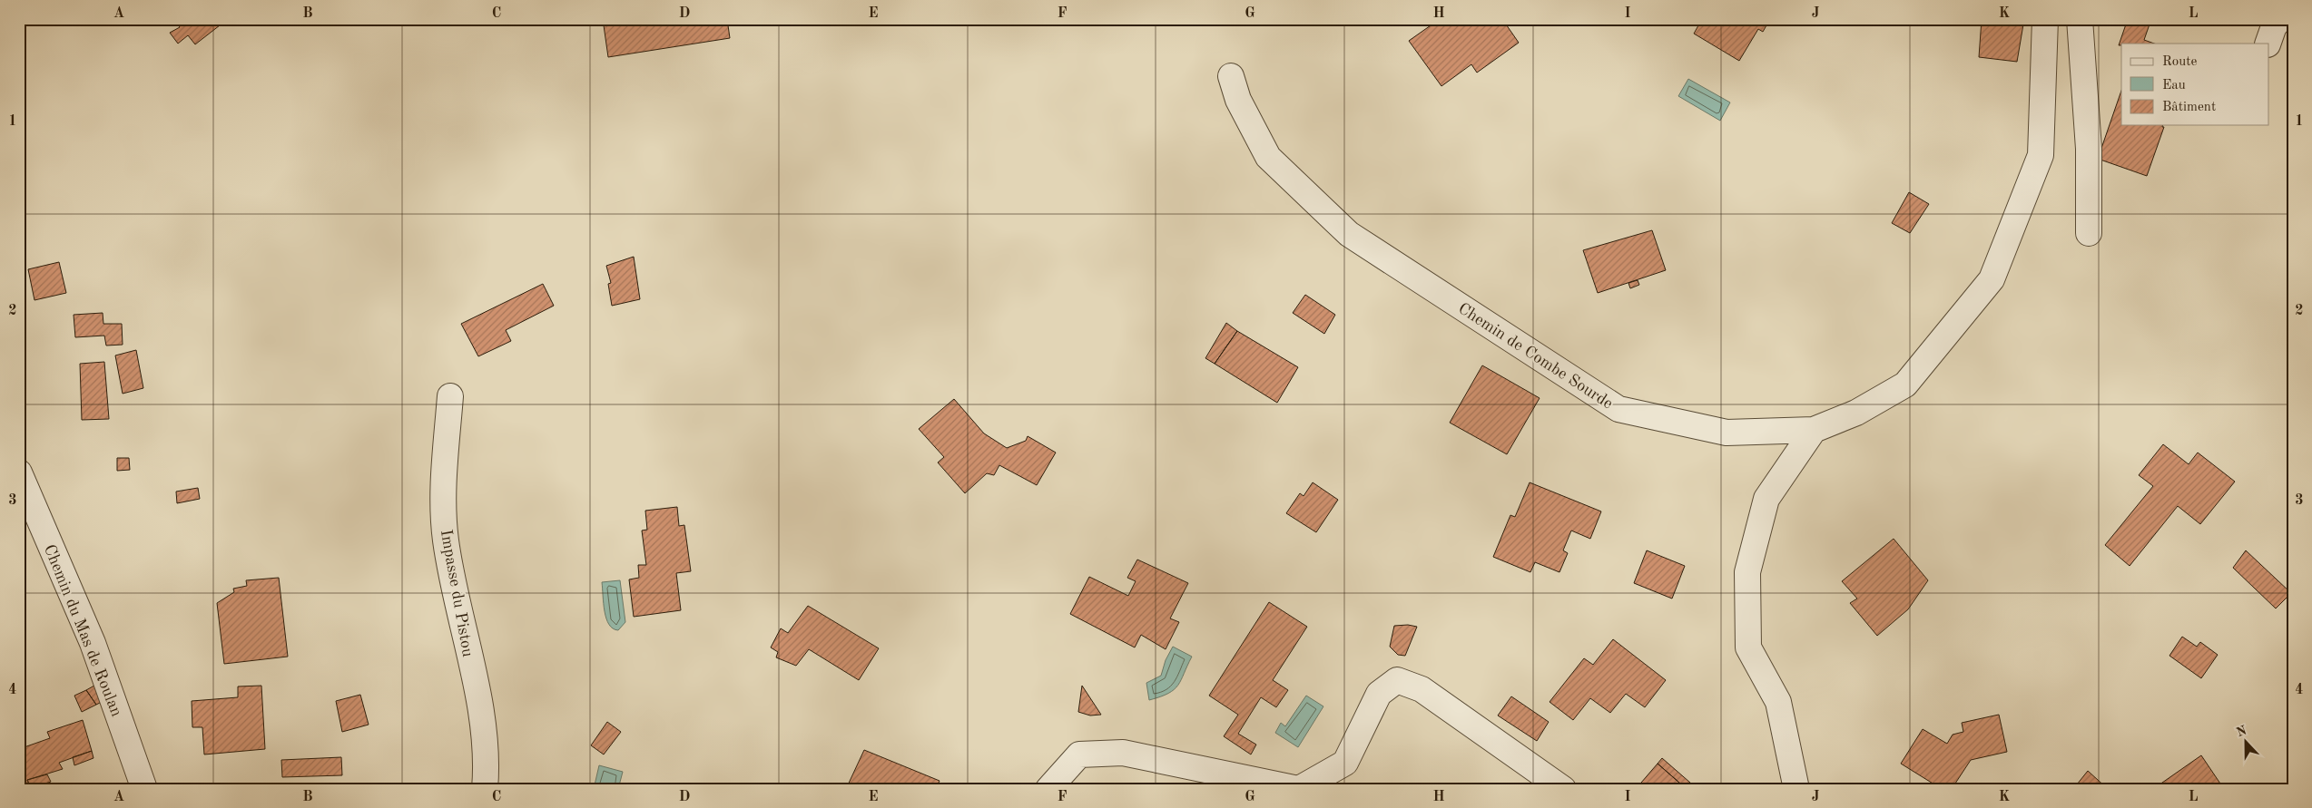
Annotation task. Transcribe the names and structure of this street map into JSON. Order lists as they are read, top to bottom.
{
  "streets": {
    "street": ["Chemin de Combe Sourde", "Impasse du Pistou", "Chemin du Mas de Roulan"]
  },
  "legend": ["Route", "Eau", "Bâtiment"],
  "north": "top",
  "grid": {
    "columns": [
      "A",
      "B",
      "C",
      "D",
      "E",
      "F",
      "G",
      "H",
      "I",
      "J",
      "K",
      "L"
    ],
    "rows": [
      "1",
      "2",
      "3",
      "4"
    ]
  }
}
